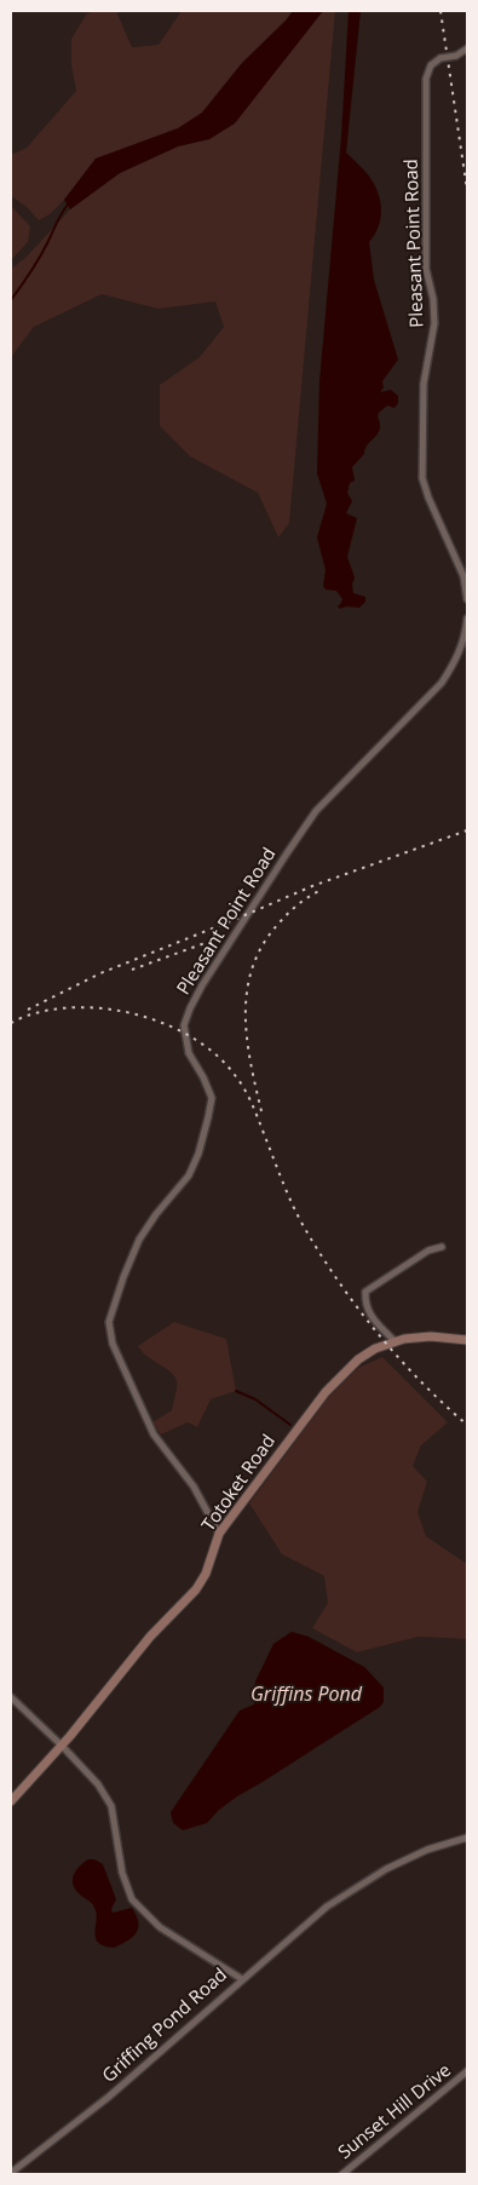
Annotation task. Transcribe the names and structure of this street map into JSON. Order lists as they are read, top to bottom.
{
  "streets": {
    "main road": ["Totoket Road"],
    "street": ["Pleasant Point Road", "Griffing Pond Road", "Sunset Hill Drive"]
  },
  "crossings": [
    ["Pleasant Point Road", "Totoket Road"],
    ["Totoket Road", "Griffing Pond Road"]
  ],
  "water": ["Griffins Pond"]
}
